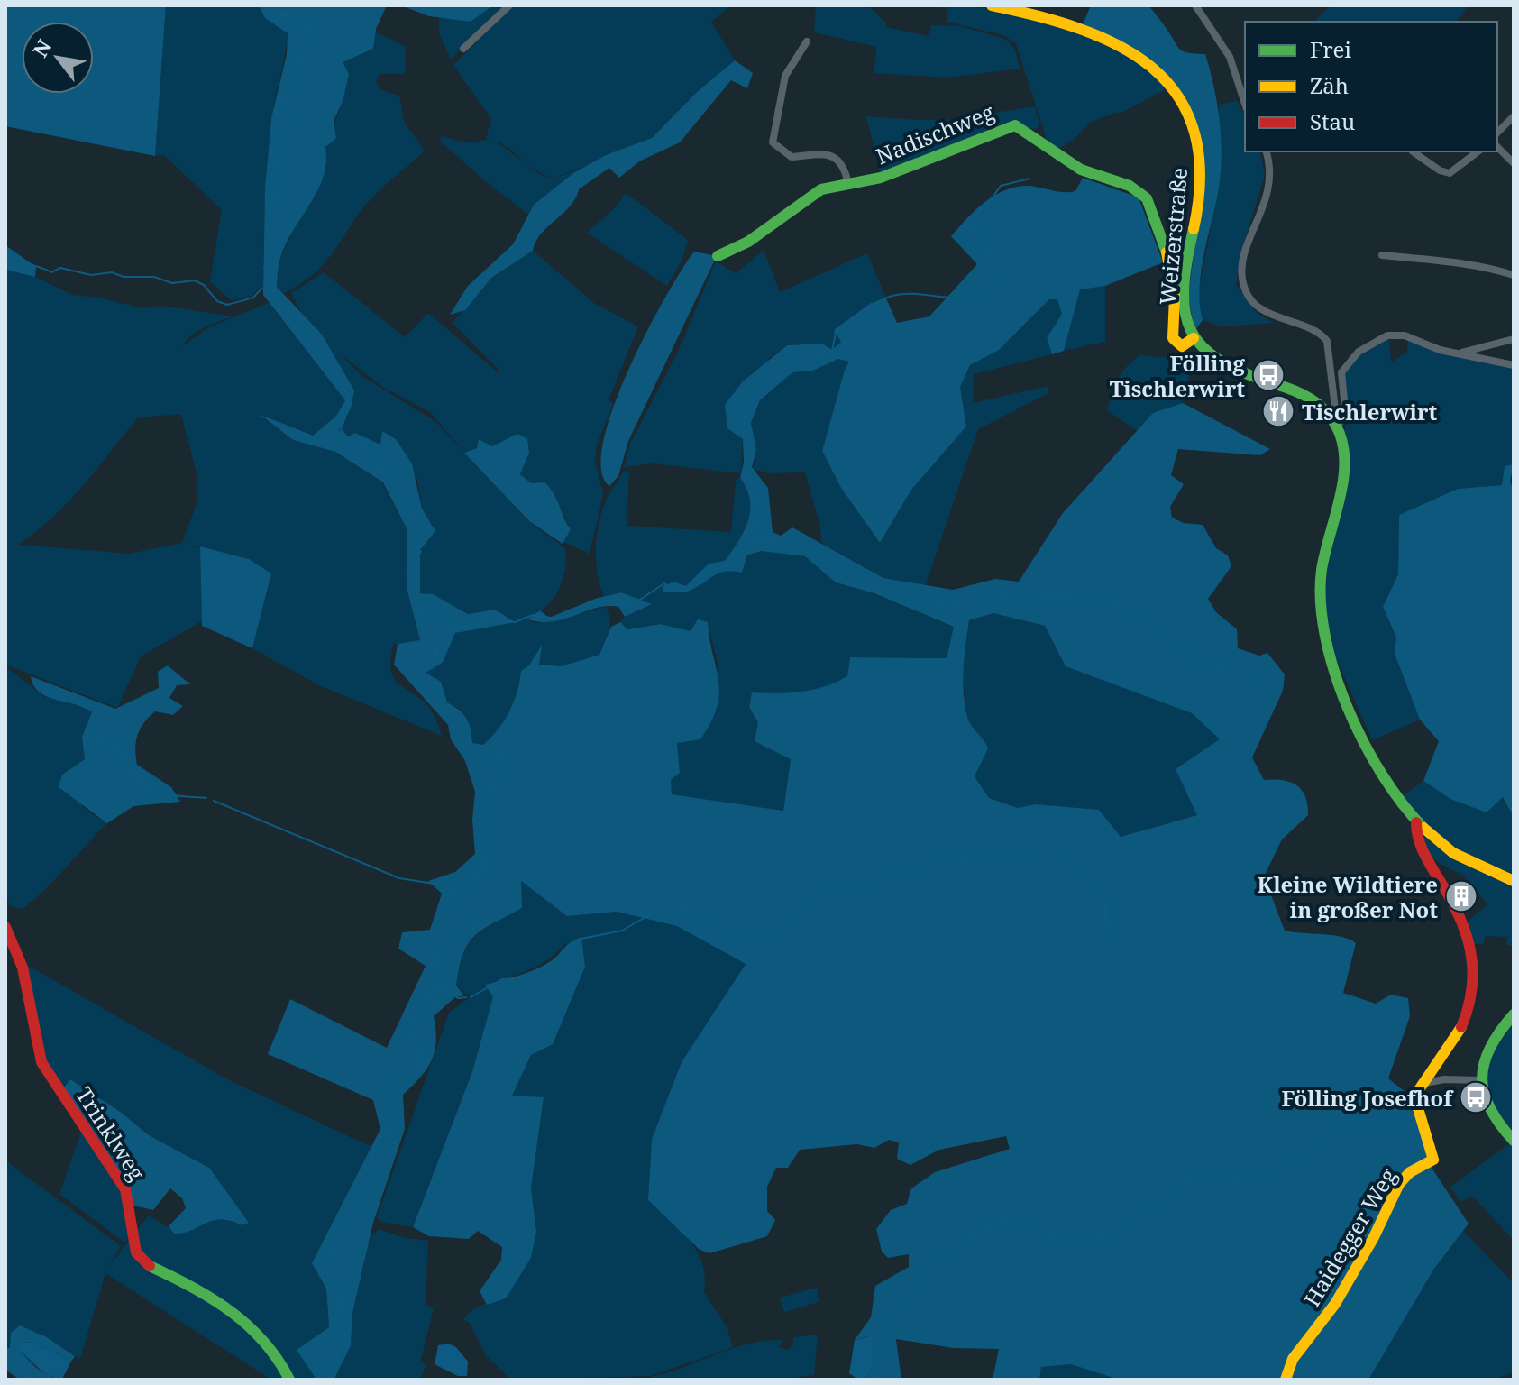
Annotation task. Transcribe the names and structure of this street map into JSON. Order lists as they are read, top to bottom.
{
  "streets": {
    "street": [
      "Nadischweg",
      "Weizerstraße",
      "Trinklweg",
      "Haidegger Weg"
    ]
  },
  "crossings": [
    ["Nadischweg", "Weizerstraße"]
  ],
  "places": {
    "bus stop": ["Fölling Tischlerwirt", "Fölling Josefhof"],
    "restaurant": ["Tischlerwirt"],
    "building": ["Kleine Wildtiere in großer Not"]
  },
  "legend": ["Frei", "Zäh", "Stau"],
  "north": "top left"
}
